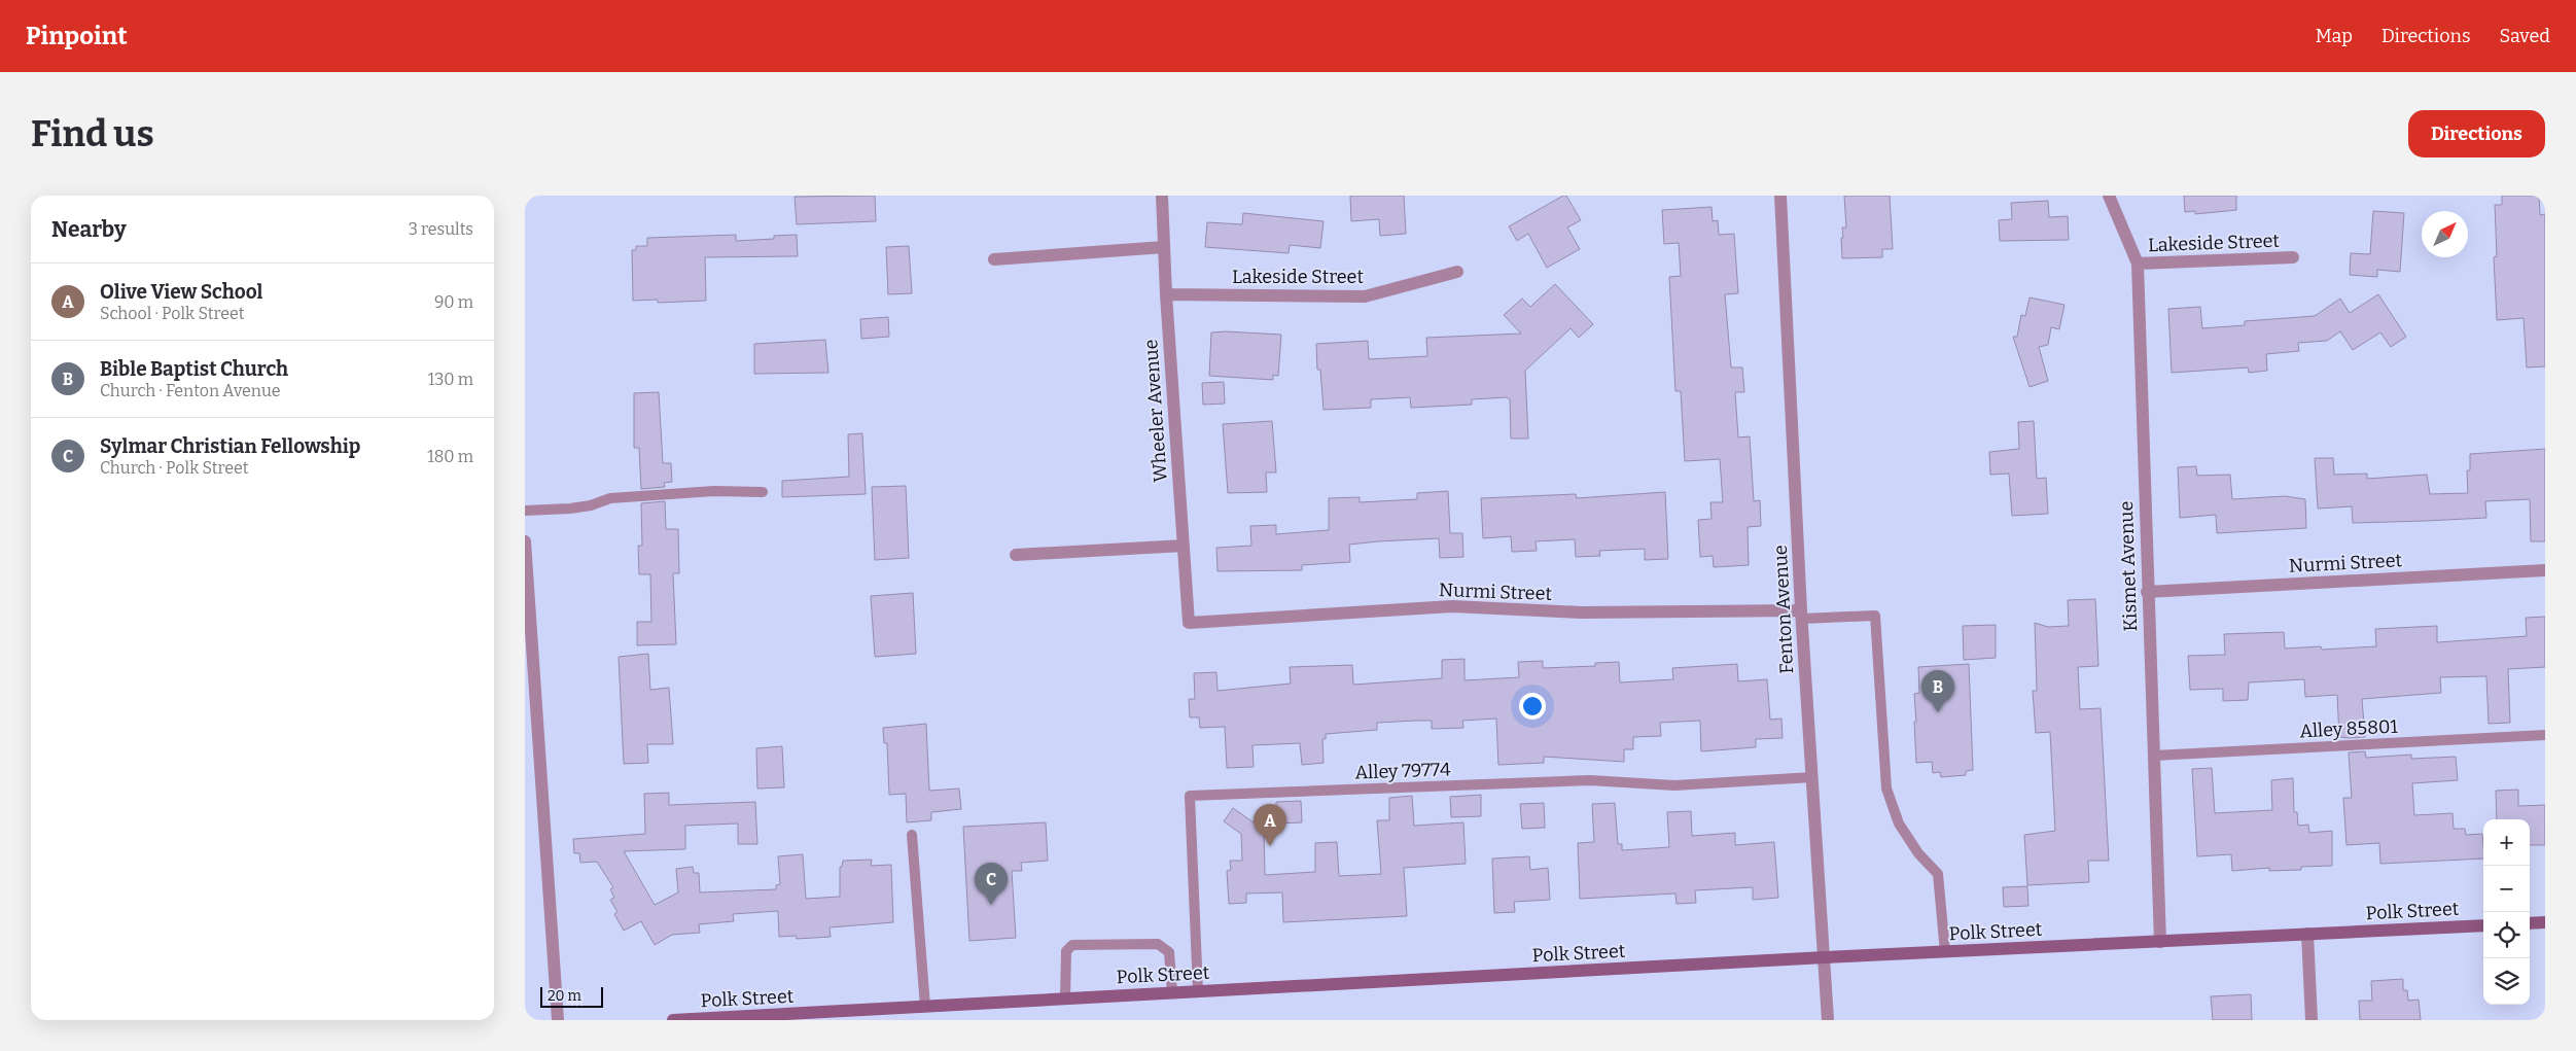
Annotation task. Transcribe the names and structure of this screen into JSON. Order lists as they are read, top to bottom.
{
  "streets": {
    "street": [
      "Lakeside Street",
      "Wheeler Avenue",
      "Nurmi Street",
      "Kismet Avenue",
      "Fenton Avenue",
      "Polk Street"
    ],
    "lane": ["Alley 85801", "Alley 79774"]
  },
  "crossings": [
    ["Lakeside Street", "Wheeler Avenue"],
    ["Lakeside Street", "Kismet Avenue"],
    ["Wheeler Avenue", "Nurmi Street"],
    ["Nurmi Street", "Kismet Avenue"],
    ["Nurmi Street", "Fenton Avenue"],
    ["Kismet Avenue", "Alley 85801"],
    ["Kismet Avenue", "Polk Street"],
    ["Fenton Avenue", "Alley 79774"],
    ["Fenton Avenue", "Polk Street"],
    ["Alley 79774", "Polk Street"]
  ],
  "scale_bar": "20 m",
  "north": "top right",
  "page": {
    "header": "Pinpoint",
    "nav": ["Map", "Directions", "Saved"],
    "buttons": "Directions",
    "title": "Find us",
    "heading": ["Nearby", "3 results"],
    "list": [
      {
        "mark": "A",
        "name": "Olive View School",
        "note": "School · Polk Street",
        "value": "90 m"
      },
      {
        "mark": "B",
        "name": "Bible Baptist Church",
        "note": "Church · Fenton Avenue",
        "value": "130 m"
      },
      {
        "mark": "C",
        "name": "Sylmar Christian Fellowship",
        "note": "Church · Polk Street",
        "value": "180 m"
      }
    ],
    "pins": ["B", "A", "C"],
    "map_buttons": ["+", "−"],
    "scale": "20 m"
  }
}
